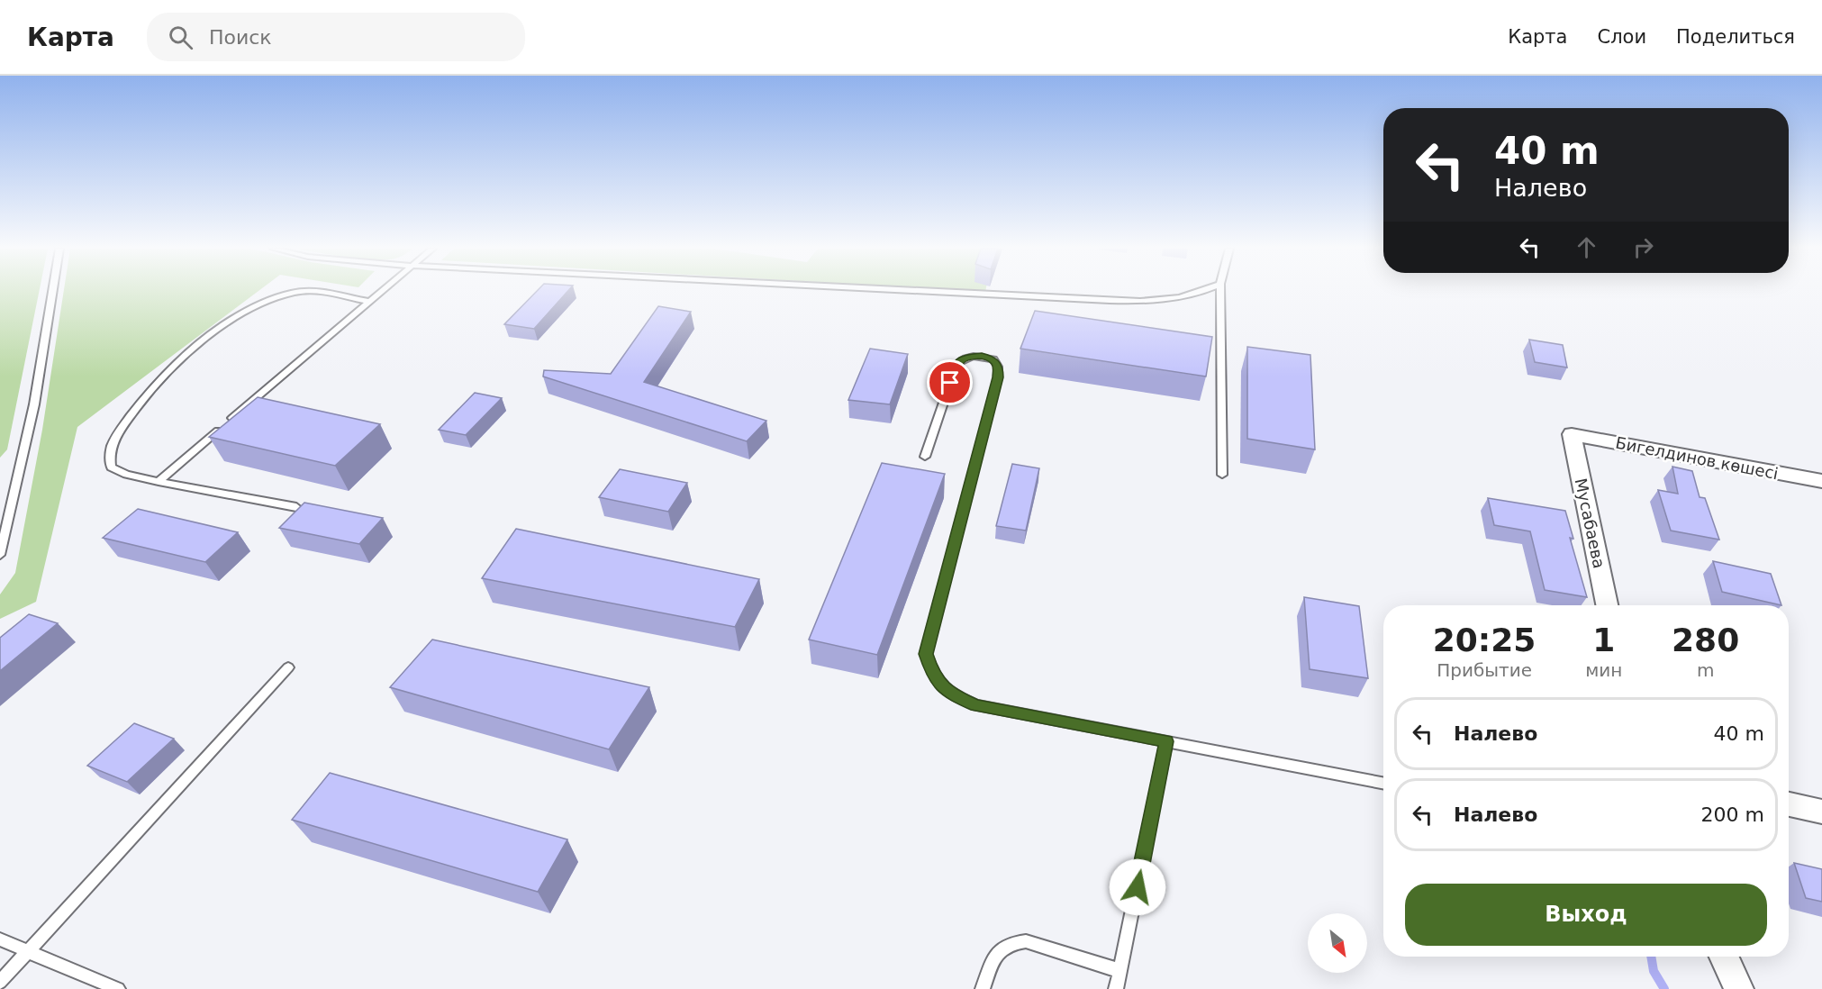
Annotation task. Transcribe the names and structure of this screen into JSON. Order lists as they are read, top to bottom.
{
  "streets": {
    "street": ["Бигелдинов көшесі", "Мусабаева"]
  },
  "crossings": [
    ["Бигелдинов көшесі", "Мусабаева"]
  ],
  "north": "bottom right",
  "page": {
    "header": "Карта",
    "search": "Поиск",
    "nav": ["Карта", "Слои", "Поделиться"],
    "turn": ["40 m", "Налево"],
    "eta": [
      "20:25",
      "Прибытие",
      "1",
      "мин",
      "280",
      "m"
    ],
    "list": [
      {
        "name": "Налево",
        "value": "40 m"
      },
      {
        "name": "Налево",
        "value": "200 m"
      }
    ],
    "buttons": "Выход"
  }
}
